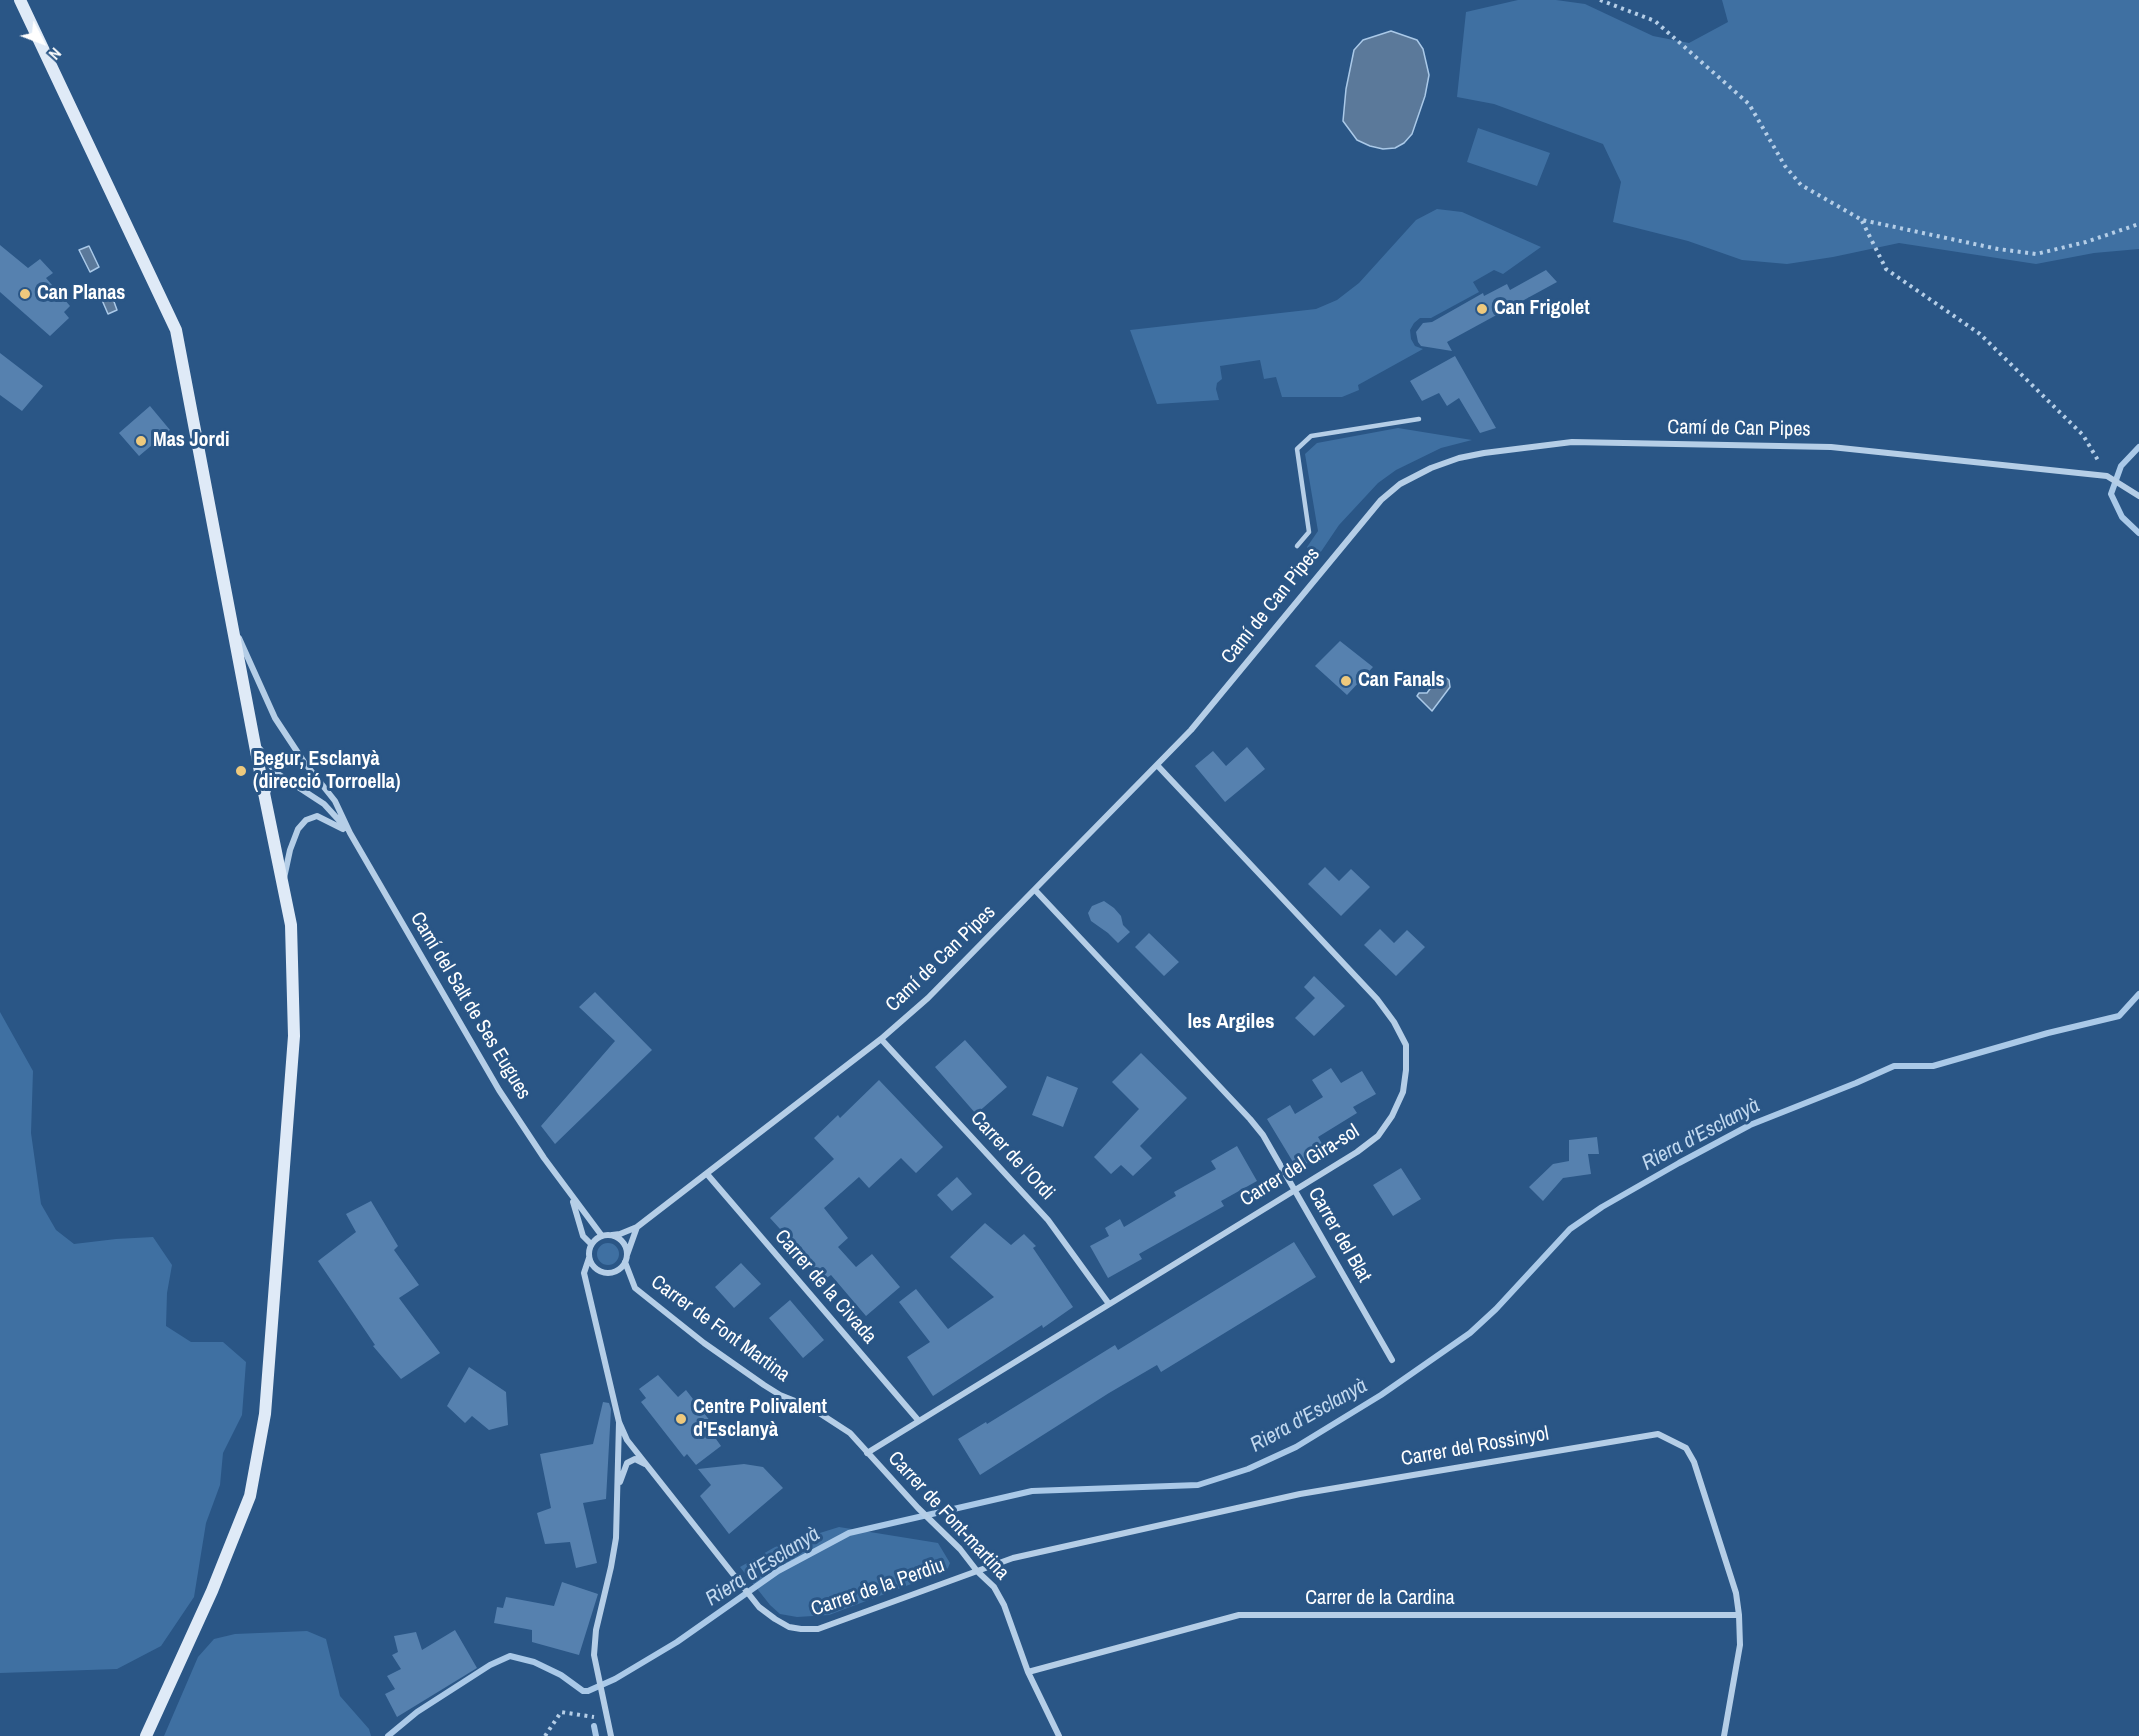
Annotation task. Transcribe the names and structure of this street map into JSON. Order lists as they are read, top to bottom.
{
  "streets": {
    "street": [
      "Camí de Can Pipes",
      "Camí del Salt de Ses Eugues",
      "Carrer de l'Ordi",
      "Carrer del Gira-sol",
      "Carrer del Blat",
      "Carrer de la Civada",
      "Carrer de Font Martina",
      "Carrer del Rossinyol",
      "Carrer de Font-martina",
      "Carrer de la Perdiu",
      "Carrer de la Cardina"
    ]
  },
  "crossings": [
    ["Camí de Can Pipes", "Camí del Salt de Ses Eugues"],
    ["Camí de Can Pipes", "Carrer de l'Ordi"],
    ["Camí de Can Pipes", "Carrer del Gira-sol"],
    ["Camí de Can Pipes", "Carrer del Blat"],
    ["Camí de Can Pipes", "Carrer de la Civada"],
    ["Camí de Can Pipes", "Carrer de Font Martina"],
    ["Camí del Salt de Ses Eugues", "Carrer de Font Martina"],
    ["Carrer de l'Ordi", "Carrer del Gira-sol"],
    ["Carrer del Gira-sol", "Carrer del Blat"],
    ["Carrer del Gira-sol", "Carrer de la Civada"],
    ["Carrer del Gira-sol", "Carrer de Font Martina"],
    ["Carrer del Gira-sol", "Carrer de Font-martina"],
    ["Carrer de Font Martina", "Carrer de Font-martina"],
    ["Carrer del Rossinyol", "Carrer de Font-martina"],
    ["Carrer del Rossinyol", "Carrer de la Perdiu"],
    ["Carrer del Rossinyol", "Carrer de la Cardina"],
    ["Carrer de Font-martina", "Carrer de la Perdiu"],
    ["Carrer de Font-martina", "Carrer de la Cardina"]
  ],
  "districts": ["les Argiles"],
  "water": ["Riera d'Esclanyà"],
  "places": [
    "Can Planas",
    "Can Frigolet",
    "Mas Jordi",
    "Can Fanals",
    "Begur, Esclanyà (direcció Torroella)",
    "Centre Polivalent d'Esclanyà"
  ],
  "north": "bottom right"
}
